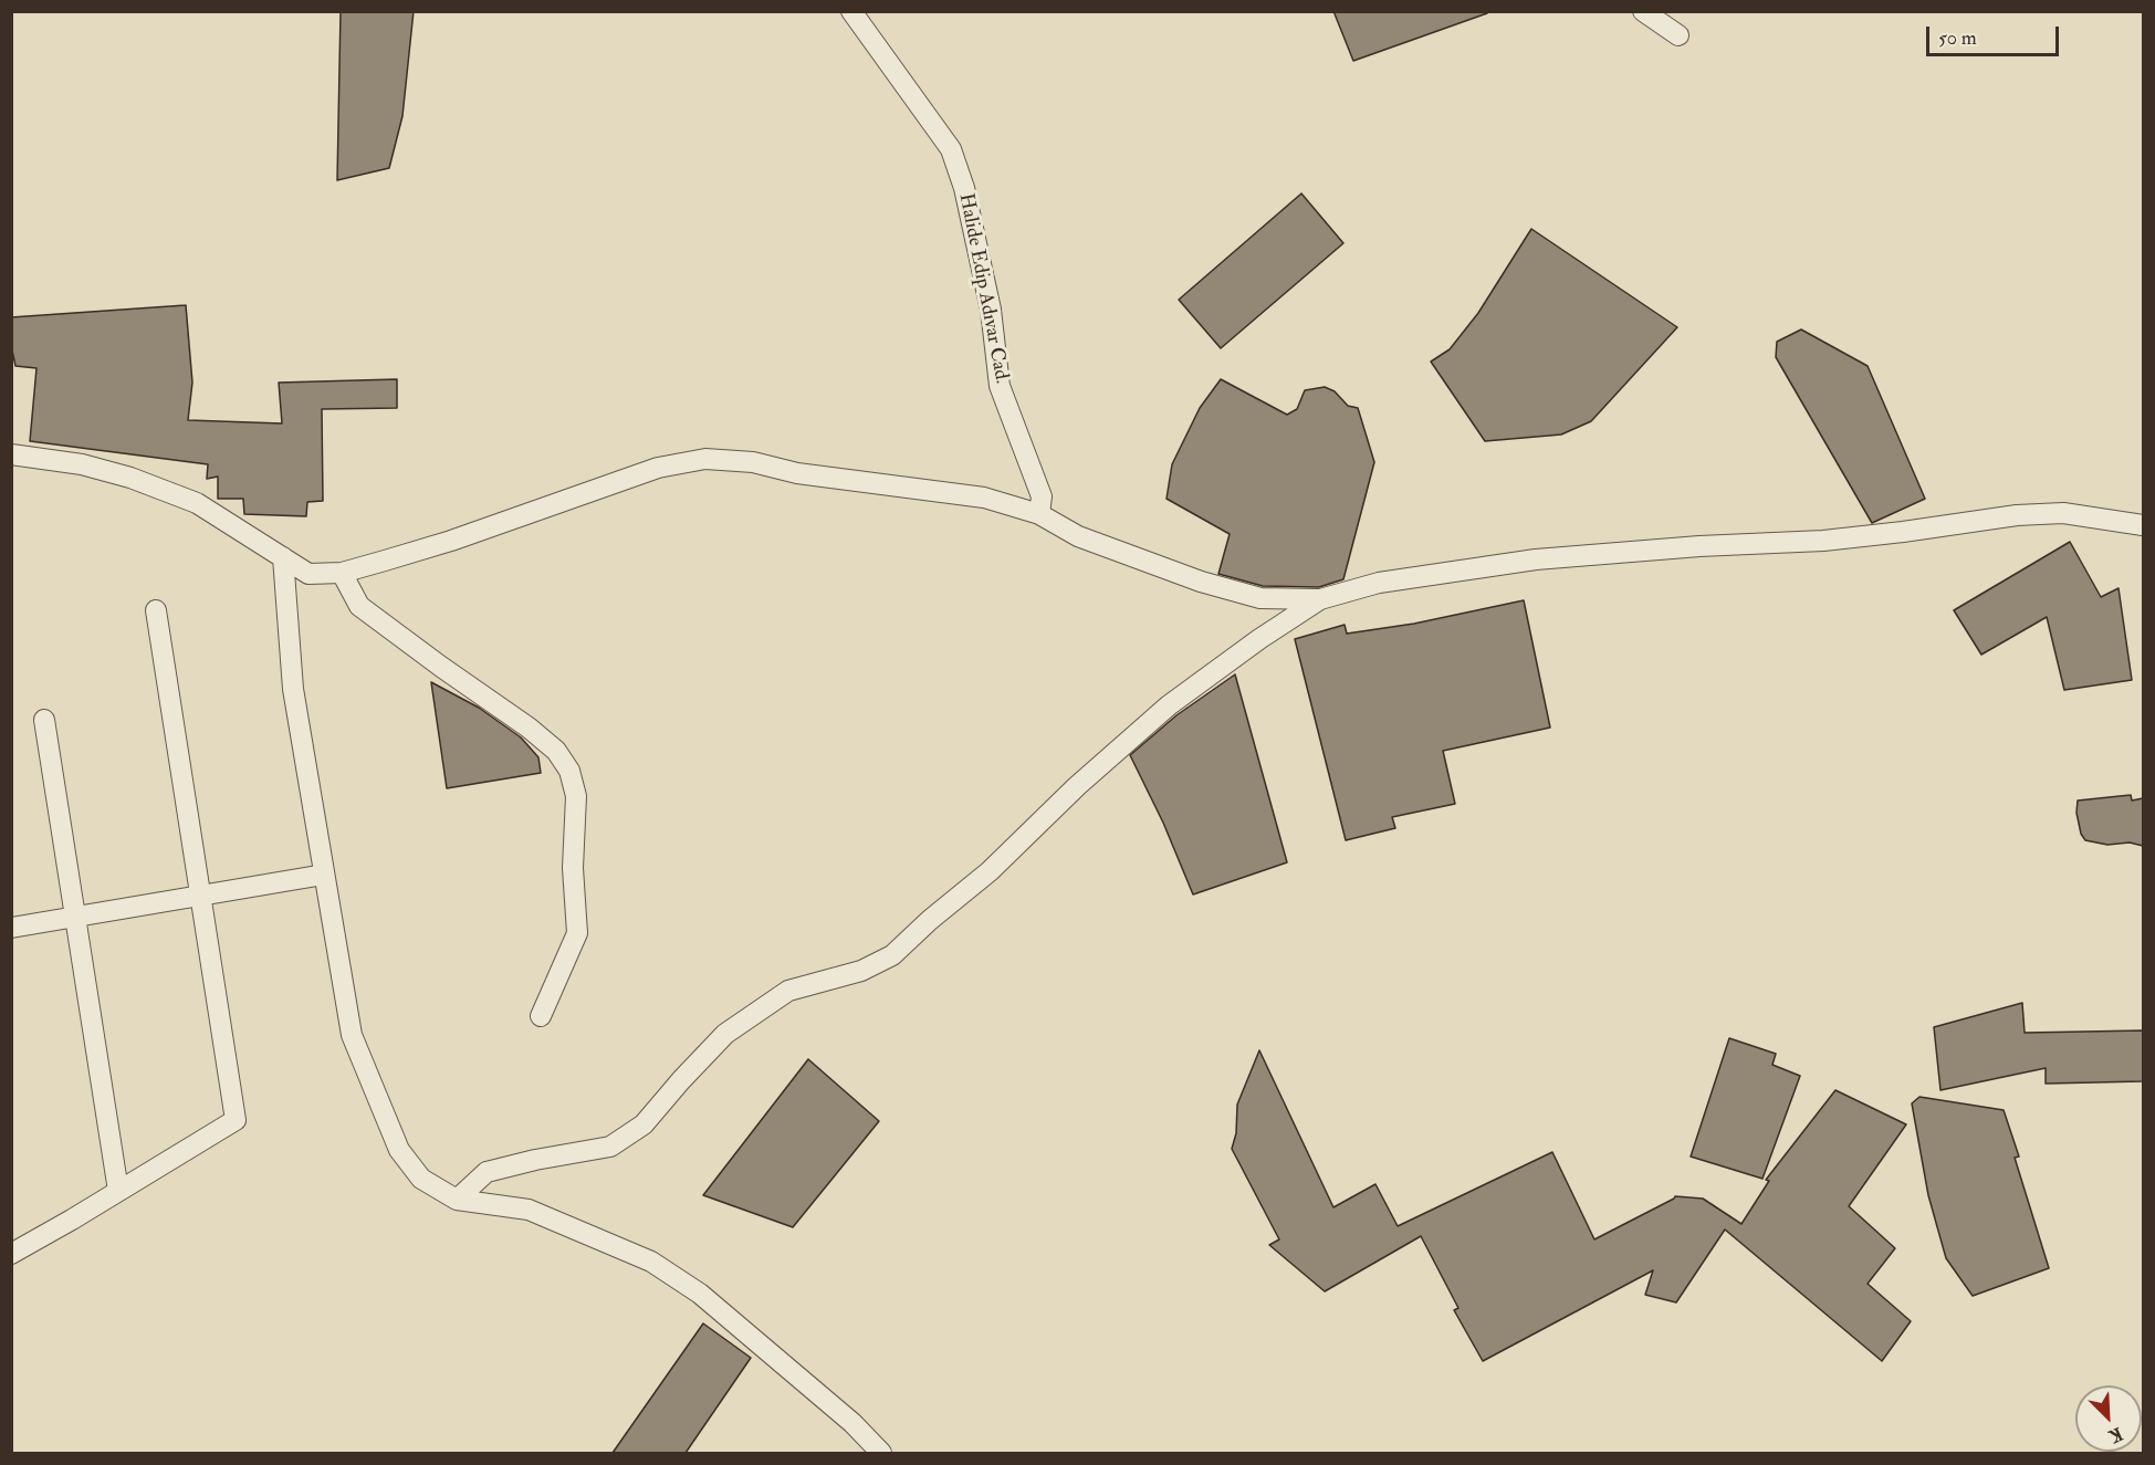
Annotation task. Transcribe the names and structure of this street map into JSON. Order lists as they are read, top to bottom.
{
  "streets": {
    "street": ["Halide Edip Adıvar Cad."]
  },
  "scale_bar": "50 m",
  "north": "bottom right"
}
